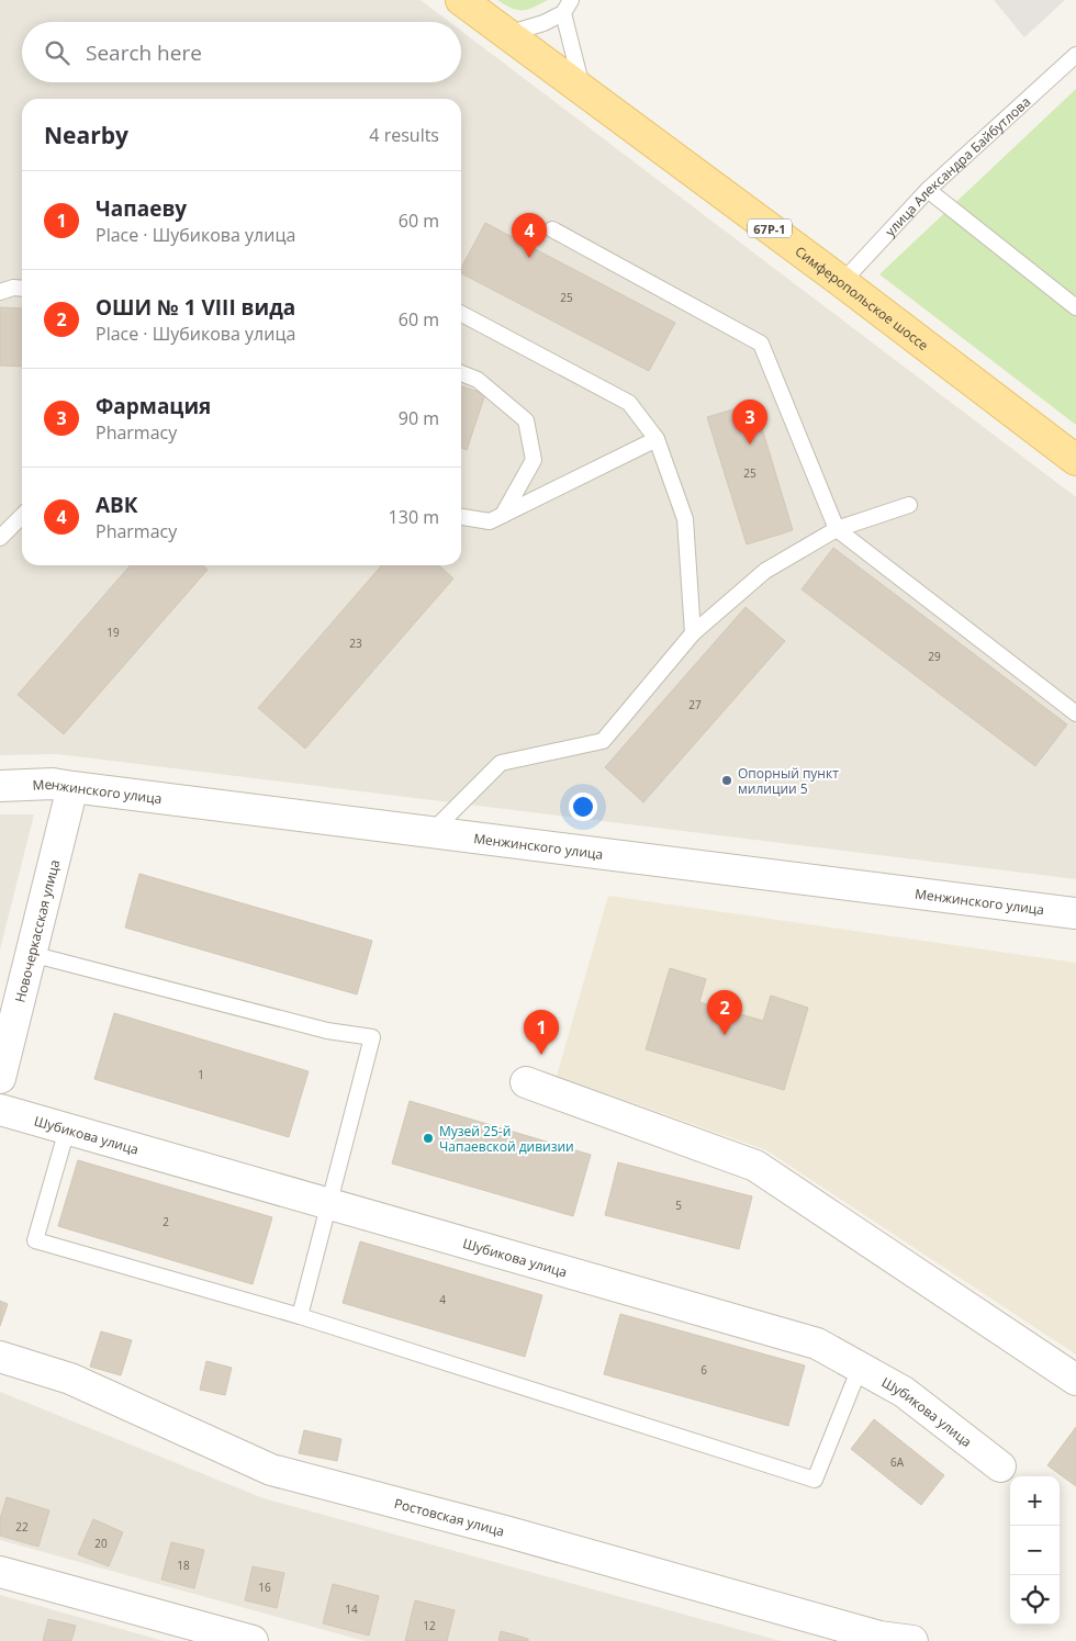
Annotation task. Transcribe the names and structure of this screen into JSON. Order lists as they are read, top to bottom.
{
  "streets": {
    "main road": ["67Р-1", "Симферопольское шоссе"],
    "street": [
      "Менжинского улица",
      "Новочеркасская улица",
      "Шубикова улица",
      "Ростовская улица"
    ],
    "lane": ["улица Александра Байбутлова"]
  },
  "crossings": [
    ["улица Александра Байбутлова", "Симферопольское шоссе"],
    ["Менжинского улица", "Новочеркасская улица"]
  ],
  "places": ["Опорный пункт милиции 5", "Музей 25-й Чапаевской дивизии"],
  "house_numbers": [
    "25",
    "25",
    "19",
    "23",
    "29",
    "27",
    "1",
    "5",
    "2",
    "4",
    "6",
    "6А",
    "22",
    "20",
    "18",
    "16",
    "14",
    "12"
  ],
  "page": {
    "search": "Search here",
    "heading": ["Nearby", "4 results"],
    "list": [
      {
        "mark": "1",
        "name": "Чапаеву",
        "note": "Place · Шубикова улица",
        "value": "60 m"
      },
      {
        "mark": "2",
        "name": "ОШИ № 1 VIII вида",
        "note": "Place · Шубикова улица",
        "value": "60 m"
      },
      {
        "mark": "3",
        "name": "Фармация",
        "note": "Pharmacy",
        "value": "90 m"
      },
      {
        "mark": "4",
        "name": "АВК",
        "note": "Pharmacy",
        "value": "130 m"
      }
    ],
    "pins": [
      "4",
      "3",
      "2",
      "1"
    ],
    "map_buttons": ["+", "−"]
  }
}
